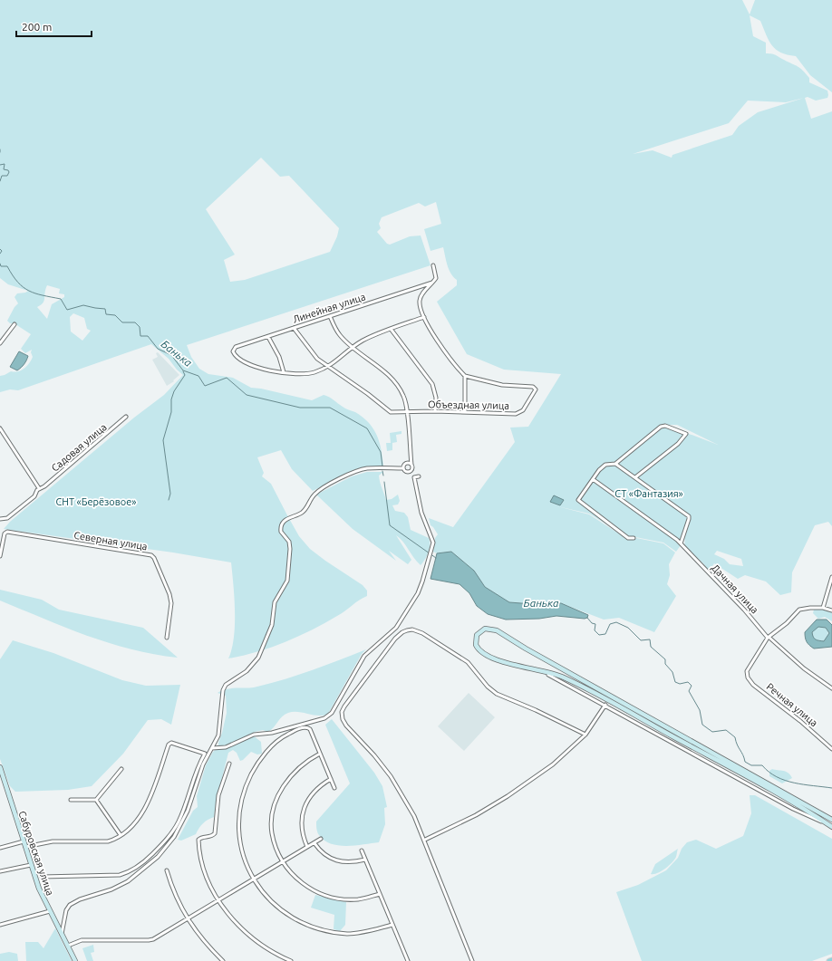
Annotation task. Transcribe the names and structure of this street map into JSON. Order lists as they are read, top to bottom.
{
  "streets": {
    "street": [
      "Линейная улица",
      "Объездная улица",
      "Садовая улица",
      "Северная улица",
      "Дачная улица",
      "Речная улица",
      "Сабуровская улица"
    ]
  },
  "crossings": [
    ["Линейная улица", "Объездная улица"],
    ["Дачная улица", "Речная улица"]
  ],
  "water": ["Банька"],
  "parks": ["СТ «Фантазия»", "СНТ «Берёзовое»"],
  "scale_bar": "200 m"
}
